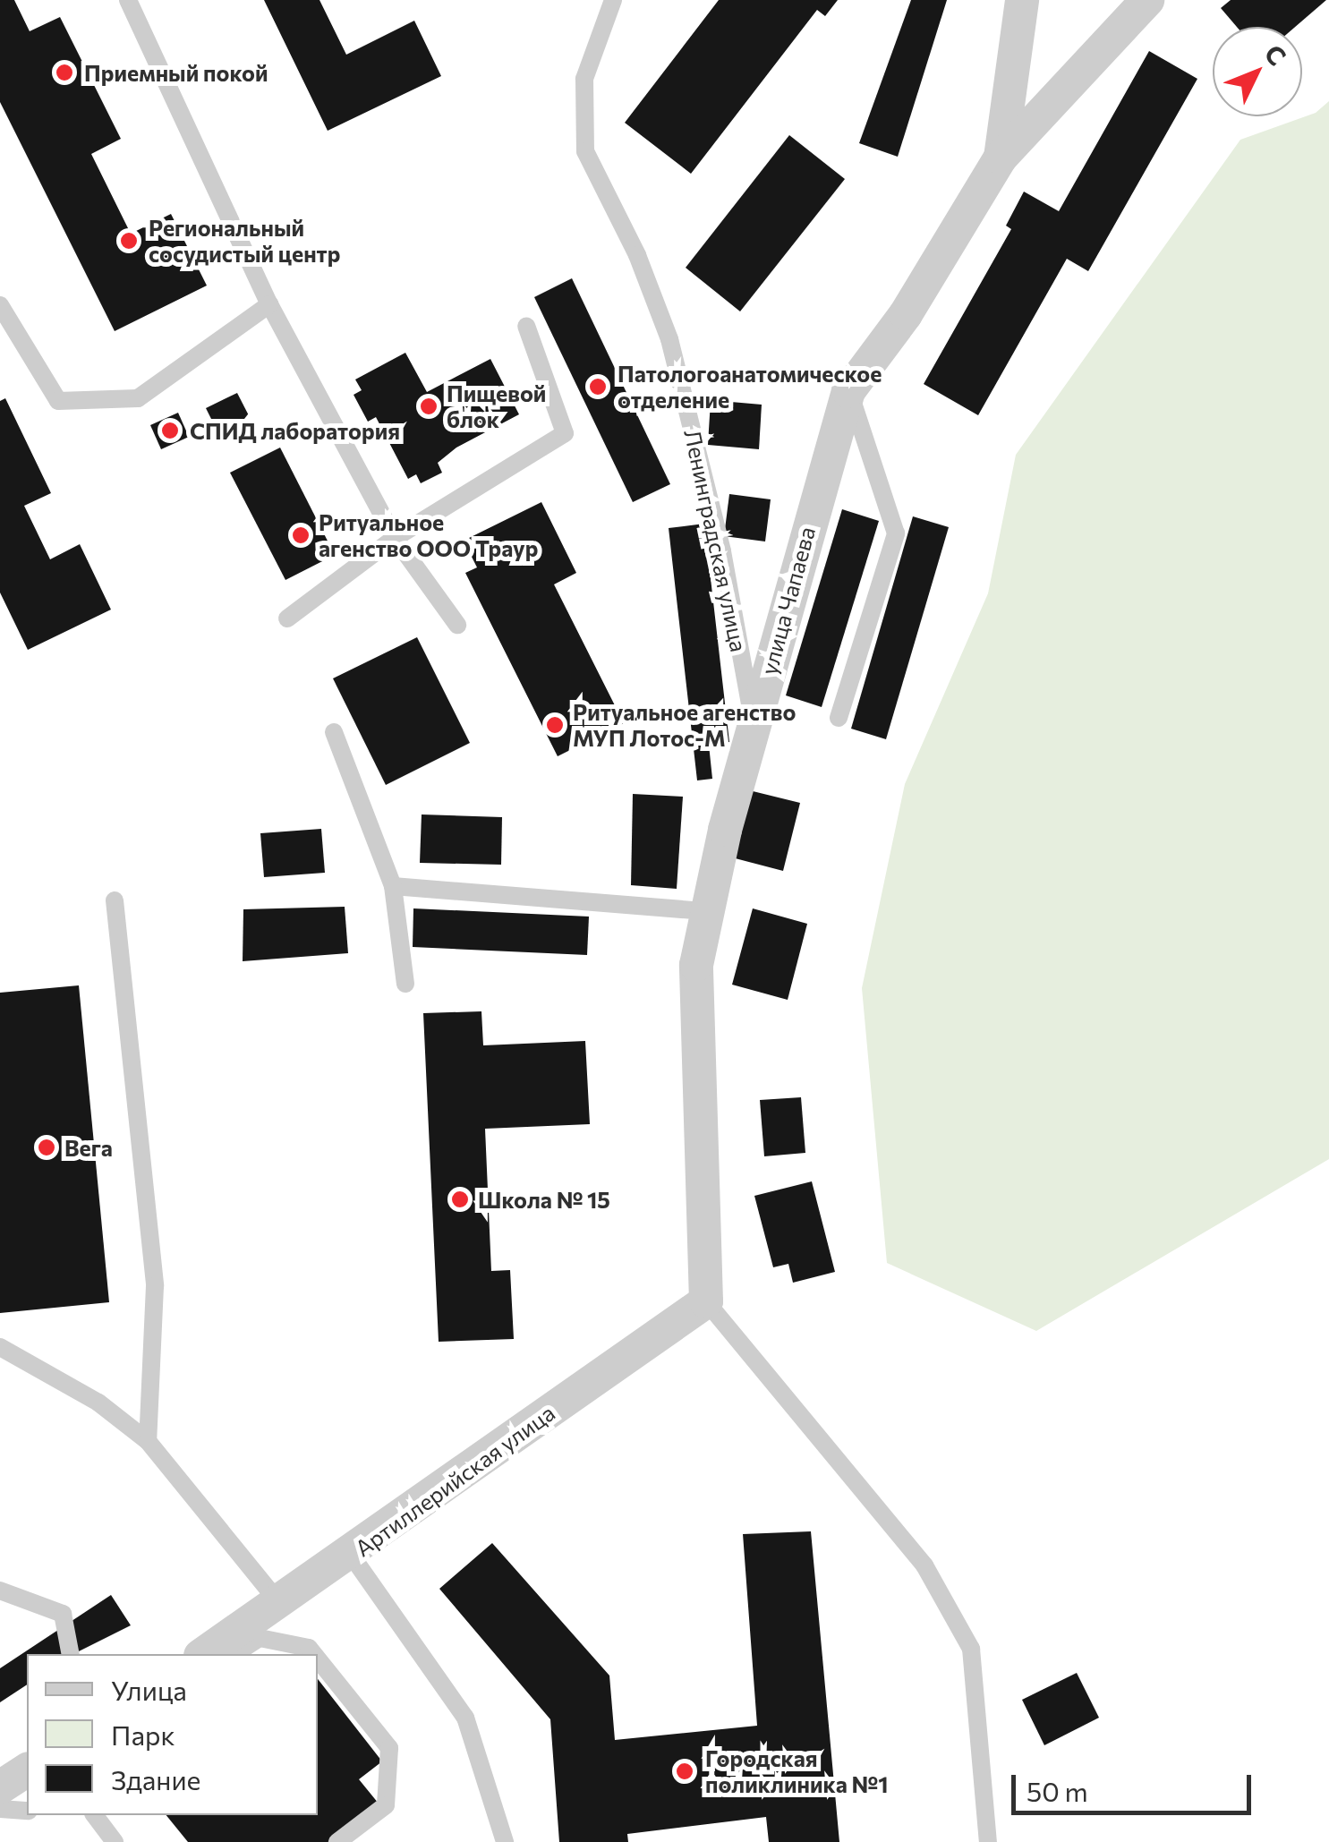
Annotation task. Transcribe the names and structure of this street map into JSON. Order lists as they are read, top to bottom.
{
  "streets": {
    "street": ["улица Чапаева", "Артиллерийская улица"],
    "lane": ["Ленинградская улица"]
  },
  "crossings": [
    ["Ленинградская улица", "улица Чапаева"],
    ["улица Чапаева", "Артиллерийская улица"]
  ],
  "places": [
    "Приемный покой",
    "Региональный сосудистый центр",
    "Патологоанатомическое отделение",
    "Пищевой блок",
    "СПИД лаборатория",
    "Ритуальное агенство ООО Траур",
    "Ритуальное агенство МУП Лотос-М",
    "Вега",
    "Школа № 15",
    "Городская поликлиника №1"
  ],
  "legend": ["Улица", "Парк", "Здание"],
  "scale_bar": "50 m",
  "north": "top right"
}
